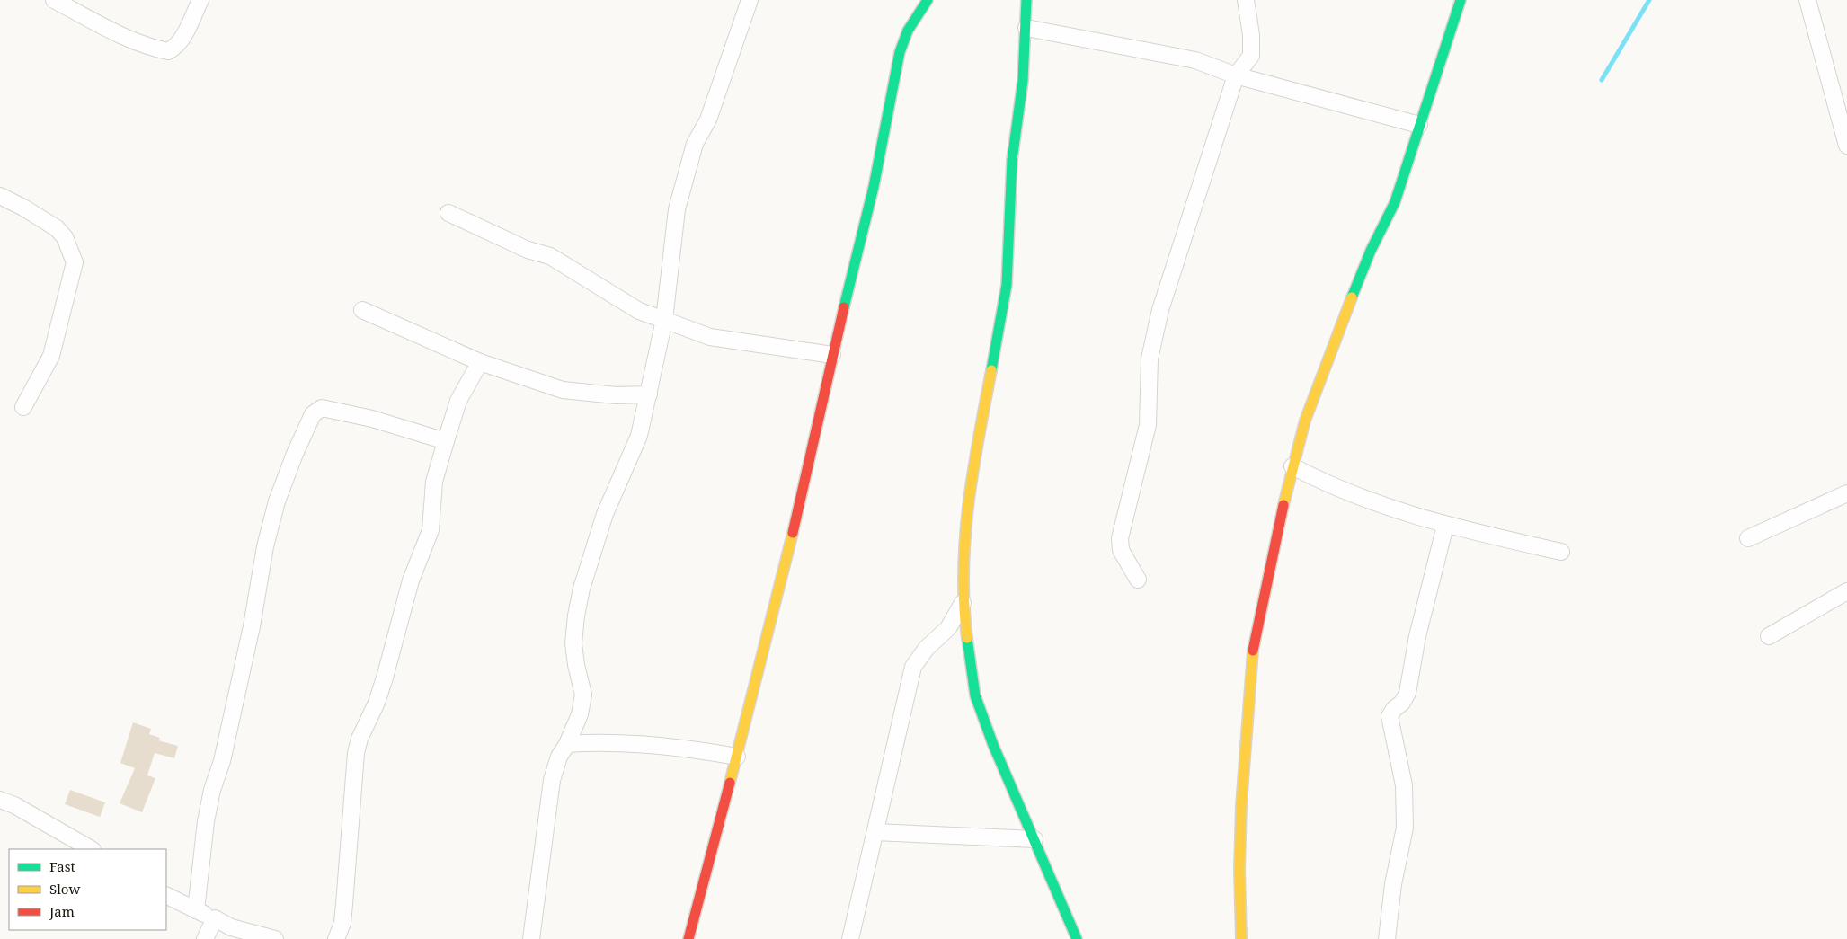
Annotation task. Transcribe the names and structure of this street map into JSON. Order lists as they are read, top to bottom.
{
  "legend": ["Fast", "Slow", "Jam"]
}
